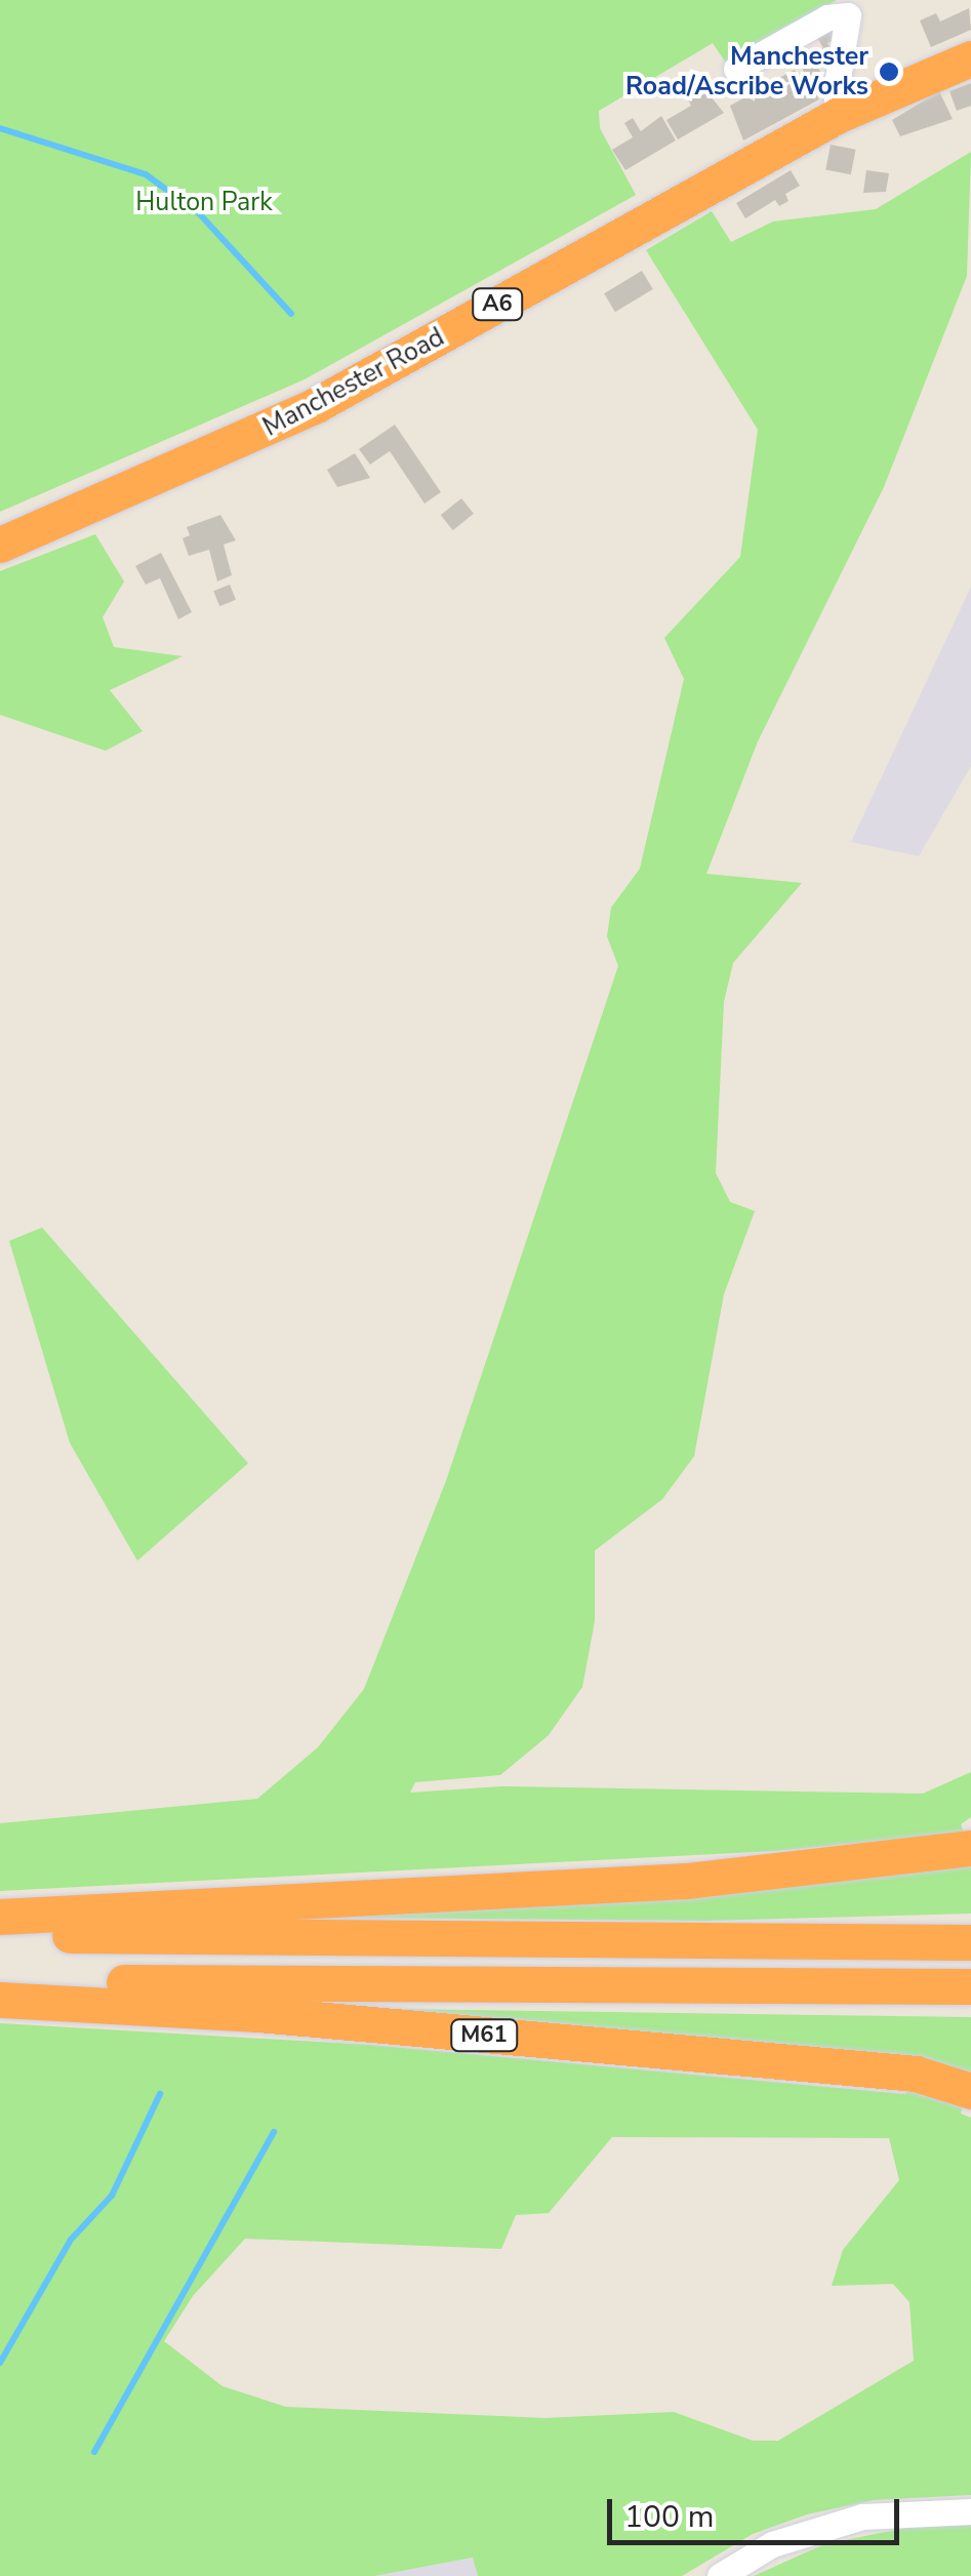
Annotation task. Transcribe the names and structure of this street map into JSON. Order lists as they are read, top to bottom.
{
  "streets": {
    "highway": ["A6", "Manchester Road", "M61"]
  },
  "parks": ["Hulton Park"],
  "places": ["Manchester Road/Ascribe Works"],
  "scale_bar": "100 m"
}
